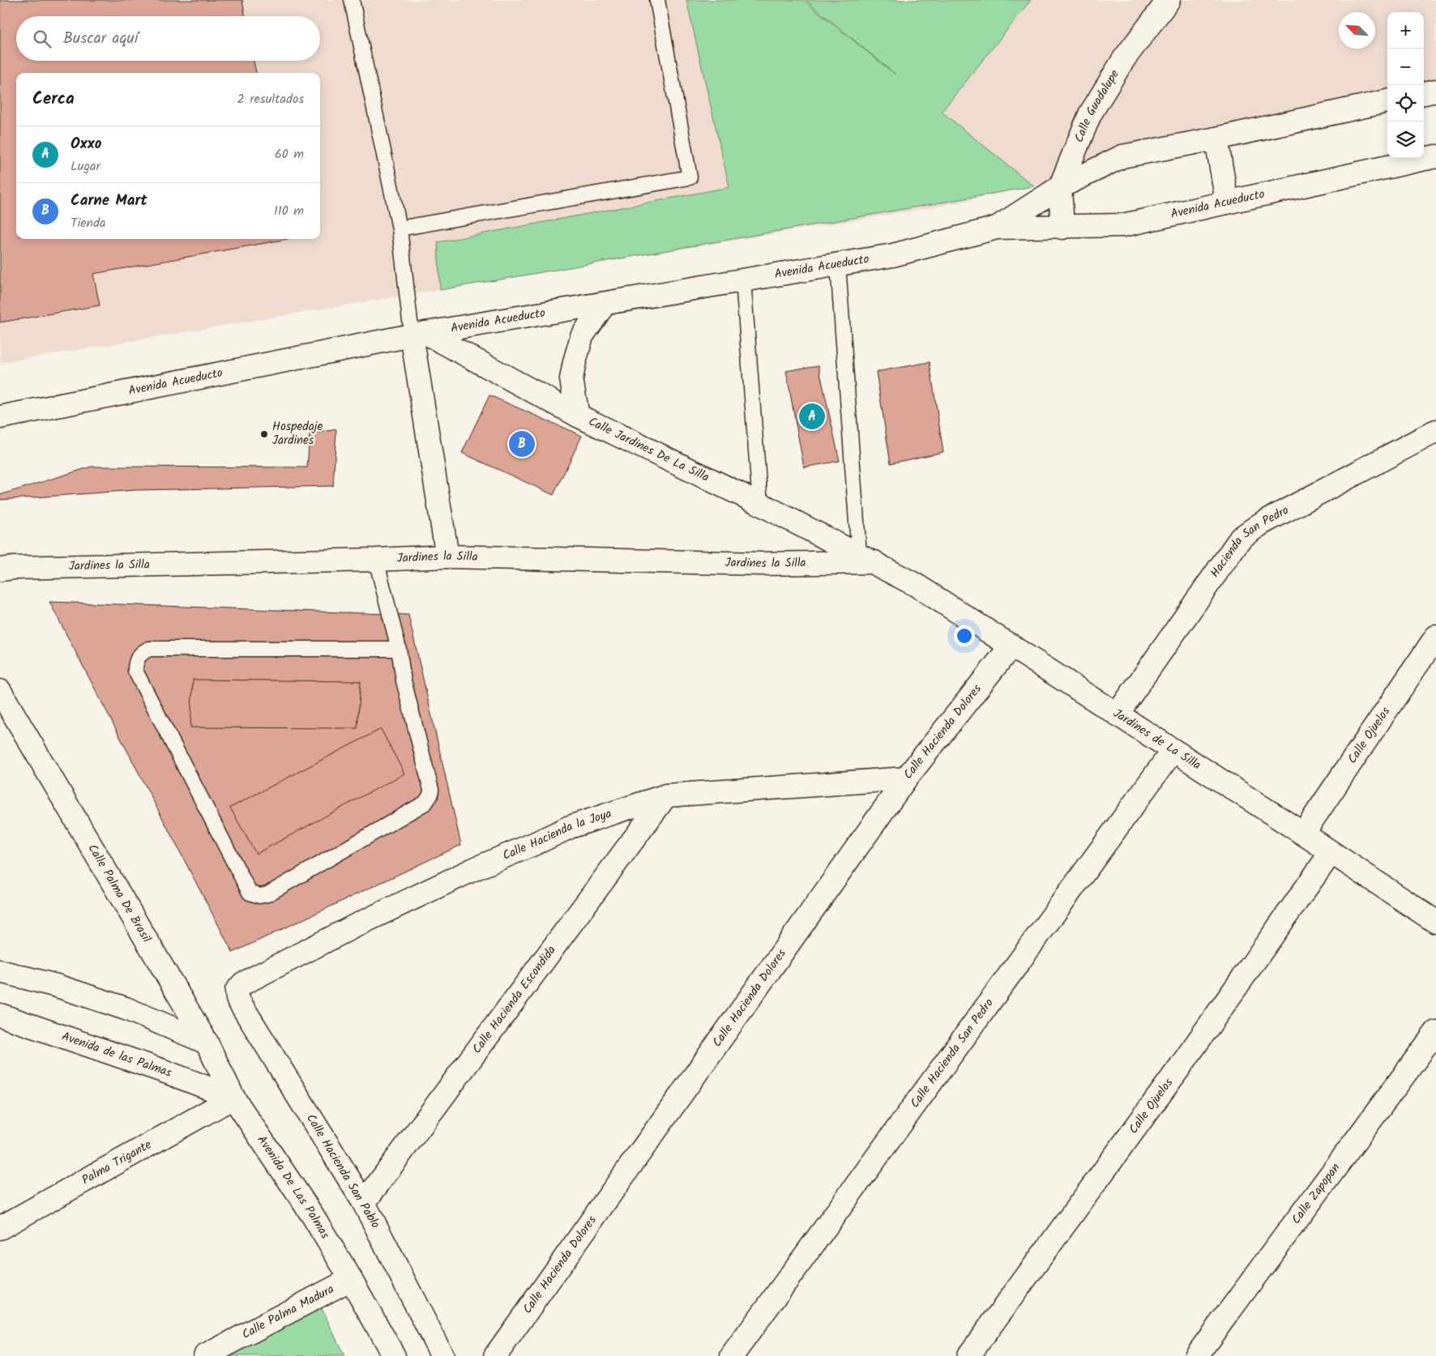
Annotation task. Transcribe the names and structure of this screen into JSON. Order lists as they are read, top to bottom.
{
  "streets": {
    "street": [
      "Calle Guadalupe",
      "Avenida Acueducto",
      "Calle Jardines De La Silla",
      "Hacienda San Pedro",
      "Jardines la Silla",
      "Calle Hacienda Dolores",
      "Calle Ojuelos",
      "Jardines de La Silla",
      "Calle Hacienda la Joya",
      "Calle Palma De Brasil",
      "Calle Hacienda Escondida",
      "Calle Hacienda San Pedro",
      "Avenida de las Palmas",
      "Palma Trigante",
      "Calle Hacienda San Pablo",
      "Avenida De Las Palmas",
      "Calle Zapopan",
      "Calle Palma Madura"
    ]
  },
  "crossings": [
    ["Calle Guadalupe", "Avenida Acueducto"],
    ["Avenida Acueducto", "Calle Jardines De La Silla"],
    ["Calle Jardines De La Silla", "Jardines la Silla"],
    ["Calle Jardines De La Silla", "Jardines de La Silla"],
    ["Hacienda San Pedro", "Jardines de La Silla"],
    ["Jardines la Silla", "Jardines de La Silla"],
    ["Calle Hacienda Dolores", "Jardines de La Silla"],
    ["Calle Hacienda Dolores", "Calle Hacienda la Joya"],
    ["Calle Ojuelos", "Jardines de La Silla"],
    ["Jardines de La Silla", "Calle Hacienda San Pedro"],
    ["Calle Hacienda la Joya", "Calle Hacienda Escondida"],
    ["Calle Hacienda la Joya", "Calle Hacienda San Pablo"],
    ["Calle Palma De Brasil", "Avenida de las Palmas"],
    ["Calle Palma De Brasil", "Palma Trigante"],
    ["Calle Palma De Brasil", "Avenida De Las Palmas"],
    ["Calle Hacienda Escondida", "Calle Hacienda San Pablo"],
    ["Avenida de las Palmas", "Palma Trigante"],
    ["Avenida de las Palmas", "Avenida De Las Palmas"],
    ["Palma Trigante", "Avenida De Las Palmas"],
    ["Avenida De Las Palmas", "Calle Palma Madura"]
  ],
  "places": ["Hospedaje Jardines"],
  "north": "top left",
  "page": {
    "map_buttons": ["+", "−"],
    "search": "Buscar aquí",
    "heading": ["Cerca", "2 resultados"],
    "list": [
      {
        "mark": "A",
        "name": "Oxxo",
        "note": "Lugar",
        "value": "60 m"
      },
      {
        "mark": "B",
        "name": "Carne Mart",
        "note": "Tienda",
        "value": "110 m"
      }
    ],
    "pins": ["A", "B"]
  }
}
